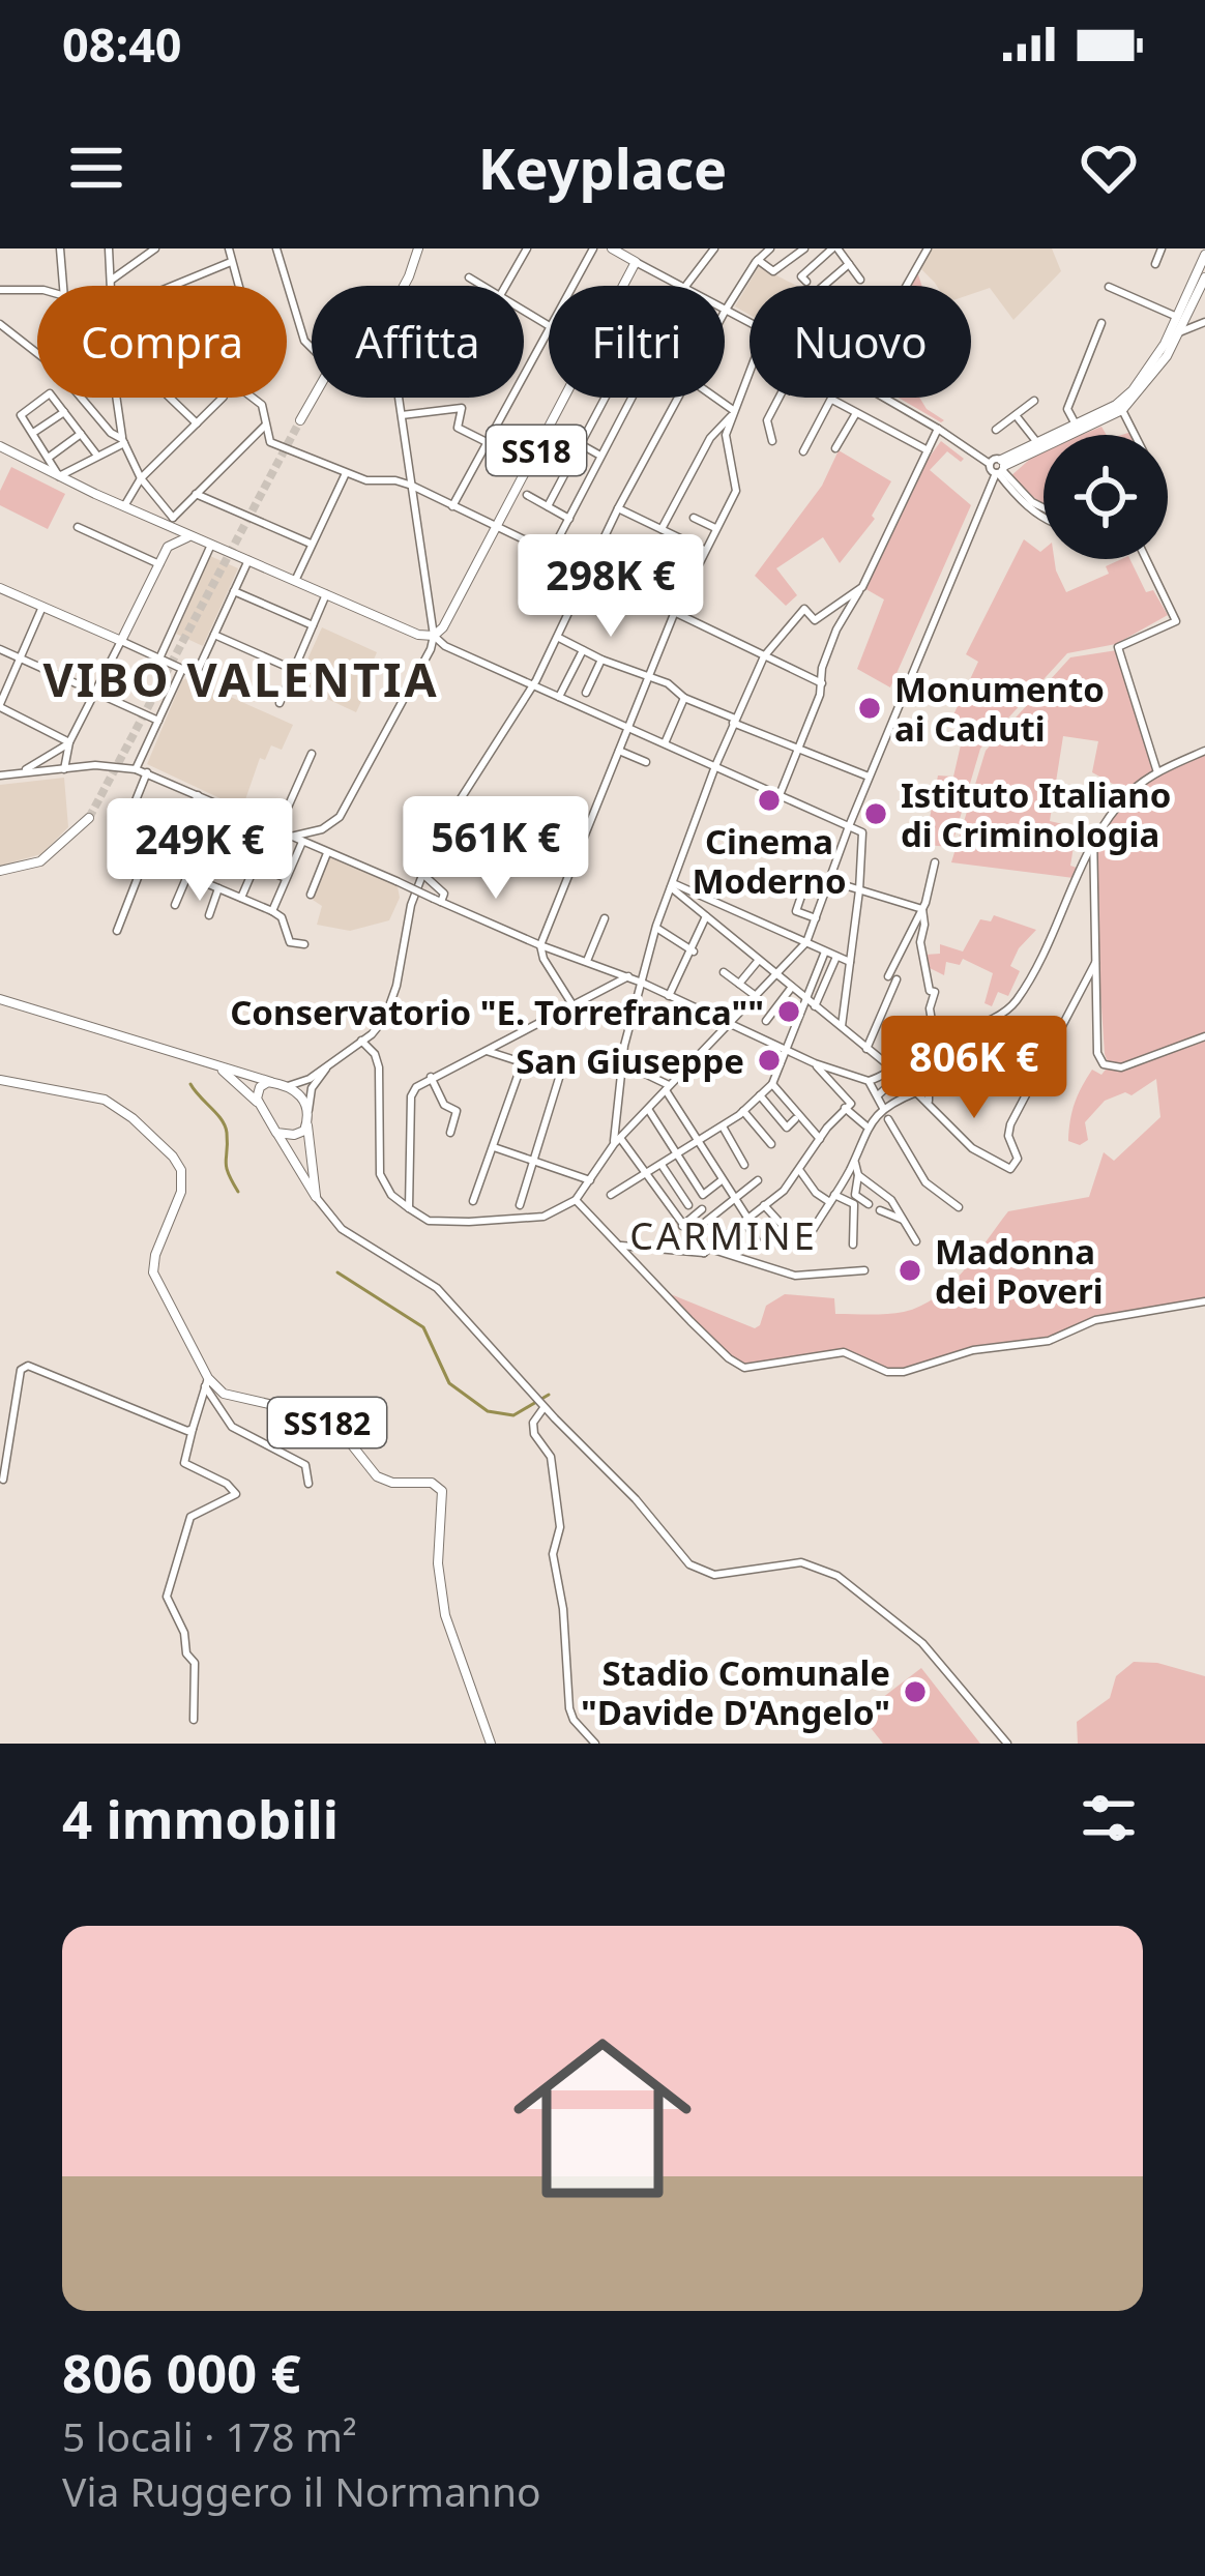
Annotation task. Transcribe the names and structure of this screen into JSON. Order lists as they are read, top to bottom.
{
  "streets": {
    "main road": ["SS18", "SS182"]
  },
  "districts": ["VIBO VALENTIA", "CARMINE"],
  "places": [
    "Monumento ai Caduti",
    "Cinema Moderno",
    "Istituto Italiano di Criminologia",
    "Conservatorio \"E. Torrefranca\"\"",
    "San Giuseppe",
    "Madonna dei Poveri",
    "Stadio Comunale \"Davide D'Angelo\""
  ],
  "page": {
    "status": "08:40",
    "header": "Keyplace",
    "chip": [
      "Compra",
      "Affitta",
      "Filtri",
      "Nuovo"
    ],
    "price": [
      "298K €",
      "561K €",
      "249K €",
      "806K €"
    ],
    "heading": "4 immobili",
    "list": [
      {
        "name": "806 000 €",
        "note": "5 locali · 178 m² · Via Ruggero il Normanno"
      }
    ]
  }
}
